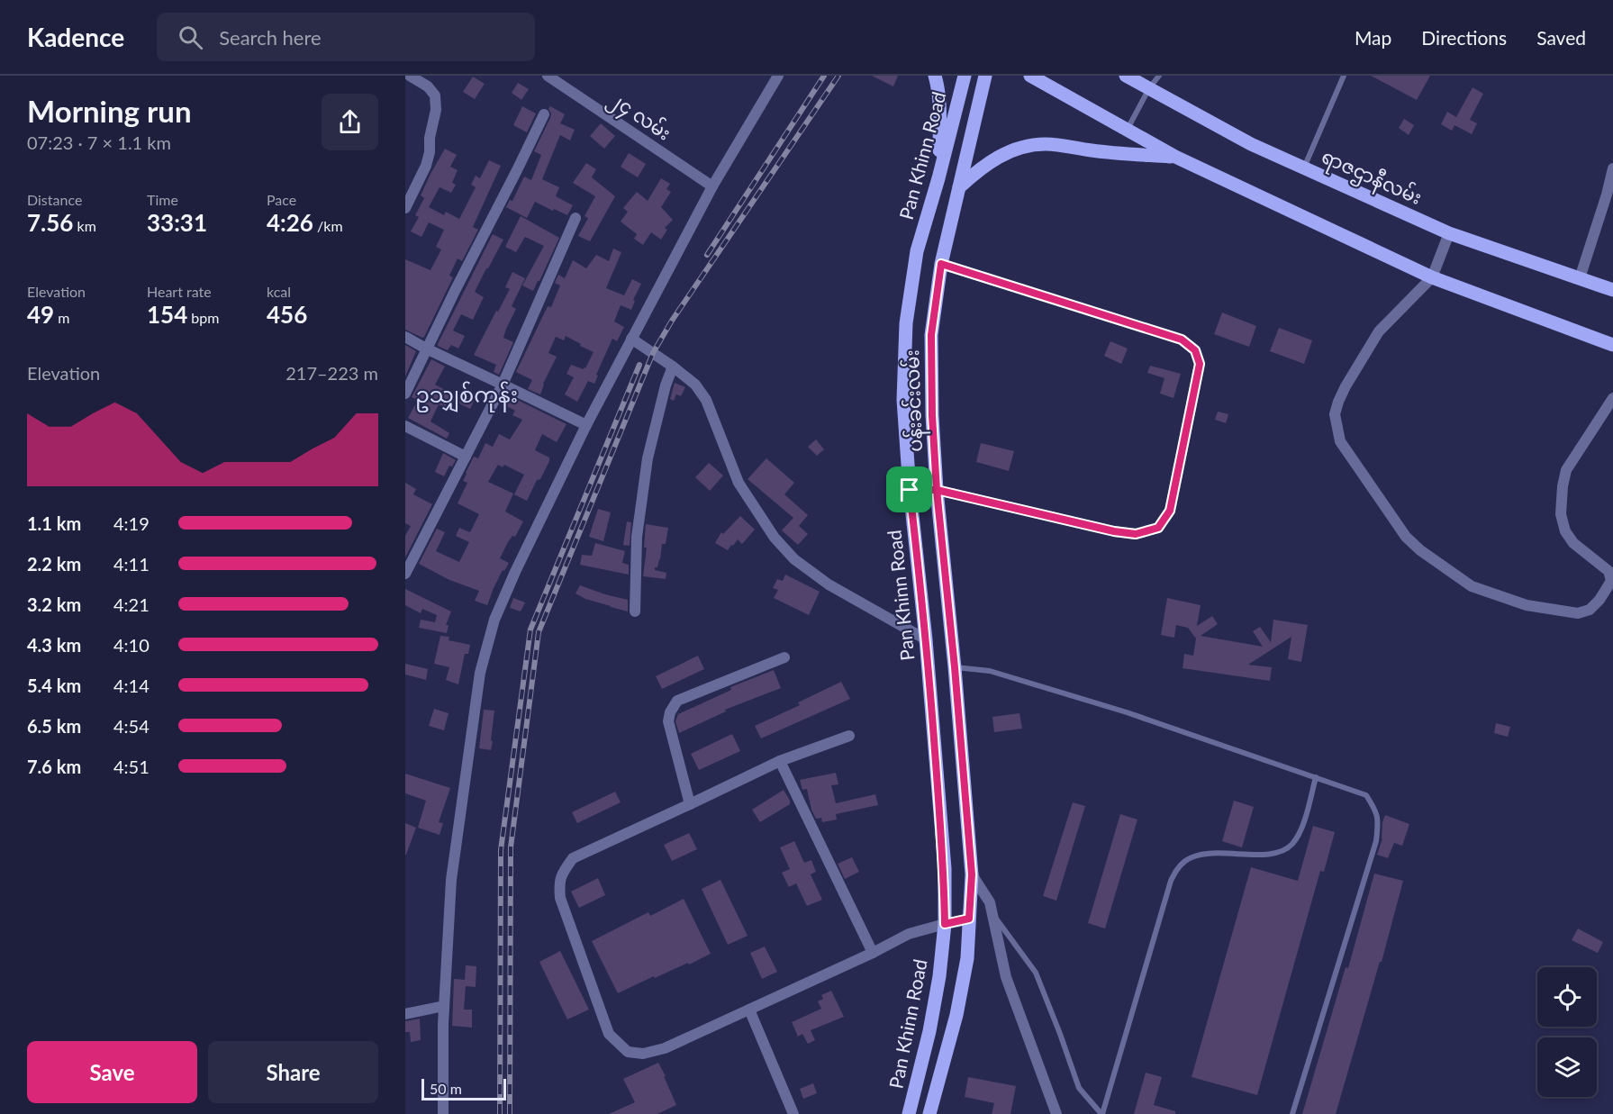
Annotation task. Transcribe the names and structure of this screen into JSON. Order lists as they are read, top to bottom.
{
  "streets": {
    "main road": ["Pan Khinn Road", "ရာဇဌာနီလမ်း", "ပန်းခင်းလမ်း"],
    "street": ["၂၄ လမ်း"]
  },
  "districts": ["ဥသျှစ်ကုန်း"],
  "scale_bar": "50 m",
  "page": {
    "header": "Kadence",
    "search": "Search here",
    "nav": ["Map", "Directions", "Saved"],
    "heading": ["Morning run", "07:23 · 7 × 1.1 km"],
    "stats": [
      ["Distance", "7.56 km"],
      ["Time", "33:31"],
      ["Pace", "4:26 /km"],
      ["Elevation", "49 m"],
      ["Heart rate", "154 bpm"],
      ["kcal", "456"]
    ],
    "chart": ["Elevation", "217–223 m"],
    "list": [
      {
        "name": "1.1 km",
        "note": "4:19"
      },
      {
        "name": "2.2 km",
        "note": "4:11"
      },
      {
        "name": "3.2 km",
        "note": "4:21"
      },
      {
        "name": "4.3 km",
        "note": "4:10"
      },
      {
        "name": "5.4 km",
        "note": "4:14"
      },
      {
        "name": "6.5 km",
        "note": "4:54"
      },
      {
        "name": "7.6 km",
        "note": "4:51"
      }
    ],
    "buttons": ["Save", "Share"],
    "scale": "50 m"
  }
}
